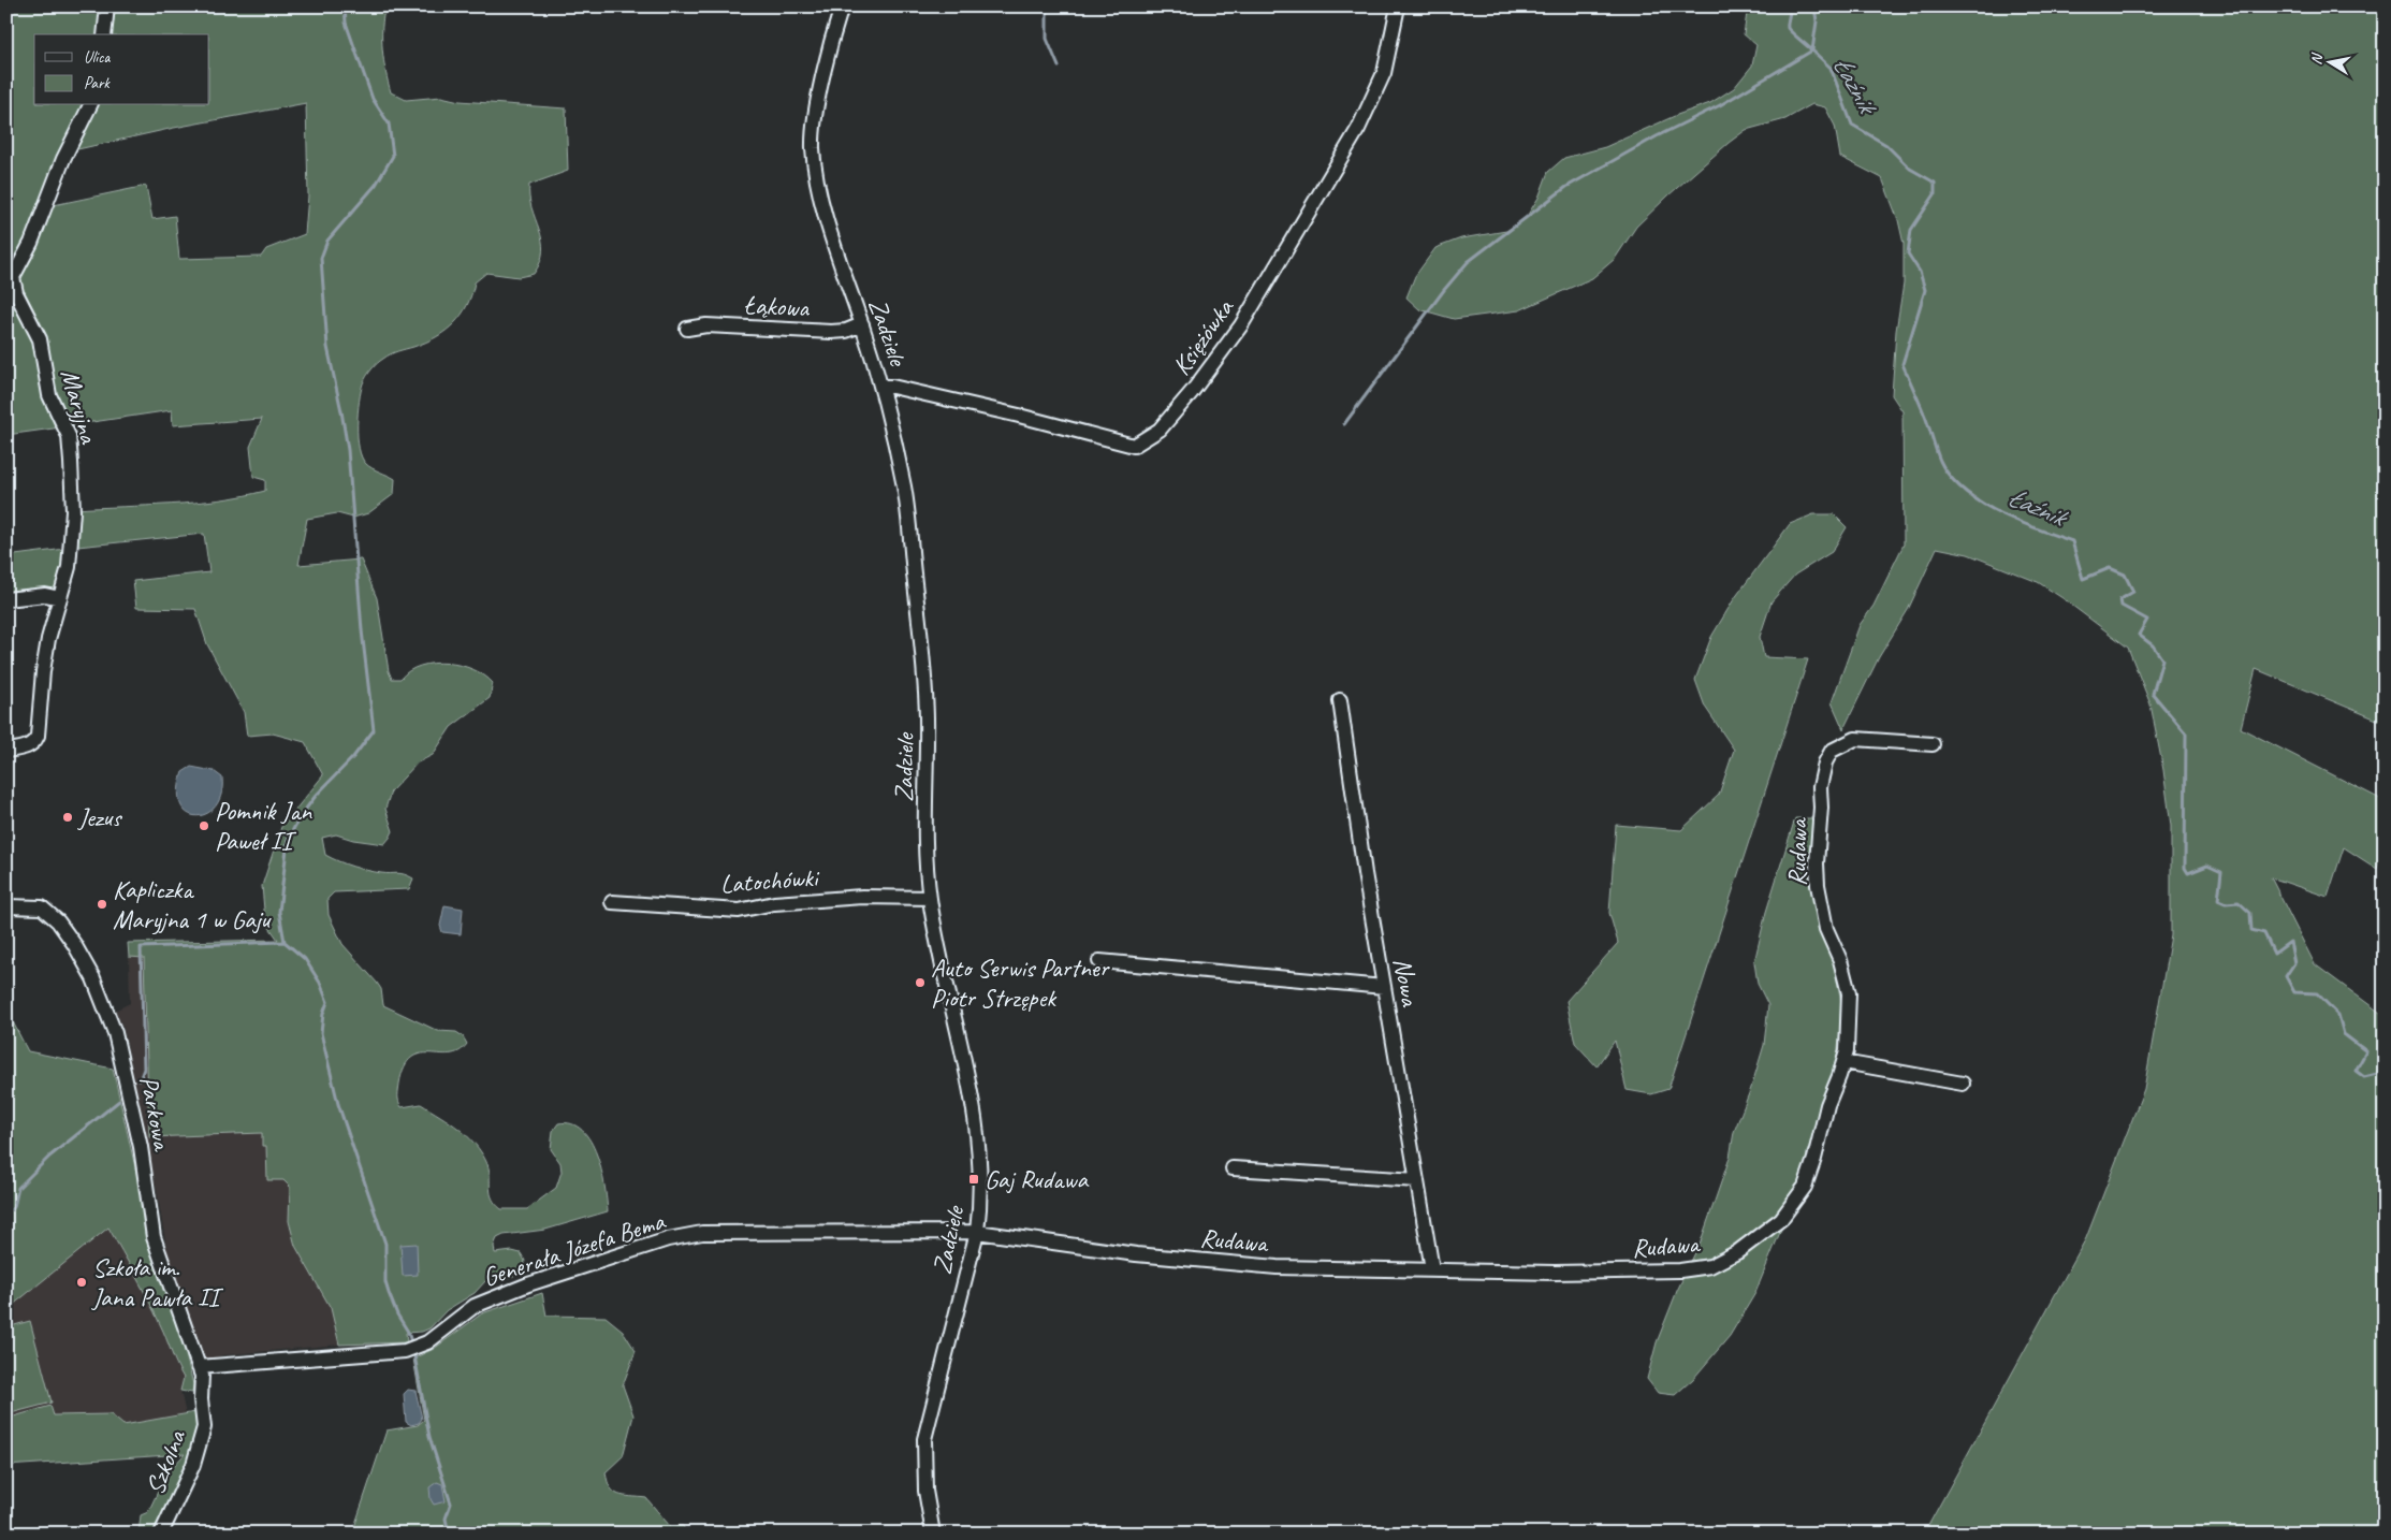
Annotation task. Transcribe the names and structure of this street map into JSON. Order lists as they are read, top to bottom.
{
  "streets": {
    "street": [
      "Łąkowa",
      "Zadziele",
      "Księżówka",
      "Maryjna",
      "Rudawa",
      "Latochówki",
      "Nowa",
      "Parkowa",
      "Generała Józefa Bema",
      "Szkolna"
    ]
  },
  "crossings": [
    ["Łąkowa", "Zadziele"],
    ["Zadziele", "Księżówka"],
    ["Zadziele", "Rudawa"],
    ["Zadziele", "Latochówki"],
    ["Zadziele", "Generała Józefa Bema"],
    ["Rudawa", "Nowa"],
    ["Rudawa", "Generała Józefa Bema"],
    ["Parkowa", "Generała Józefa Bema"],
    ["Parkowa", "Szkolna"],
    ["Generała Józefa Bema", "Szkolna"]
  ],
  "water": ["Łaźnik"],
  "places": {
    "other": [
      "Jezus",
      "Pomnik Jan Paweł II",
      "Kapliczka Maryjna 1 w Gaju",
      "Auto Serwis Partner Piotr Strzępek",
      "Szkoła im. Jana Pawła II"
    ],
    "transit": ["Gaj Rudawa"]
  },
  "legend": ["Ulica", "Park"],
  "north": "left"
}
